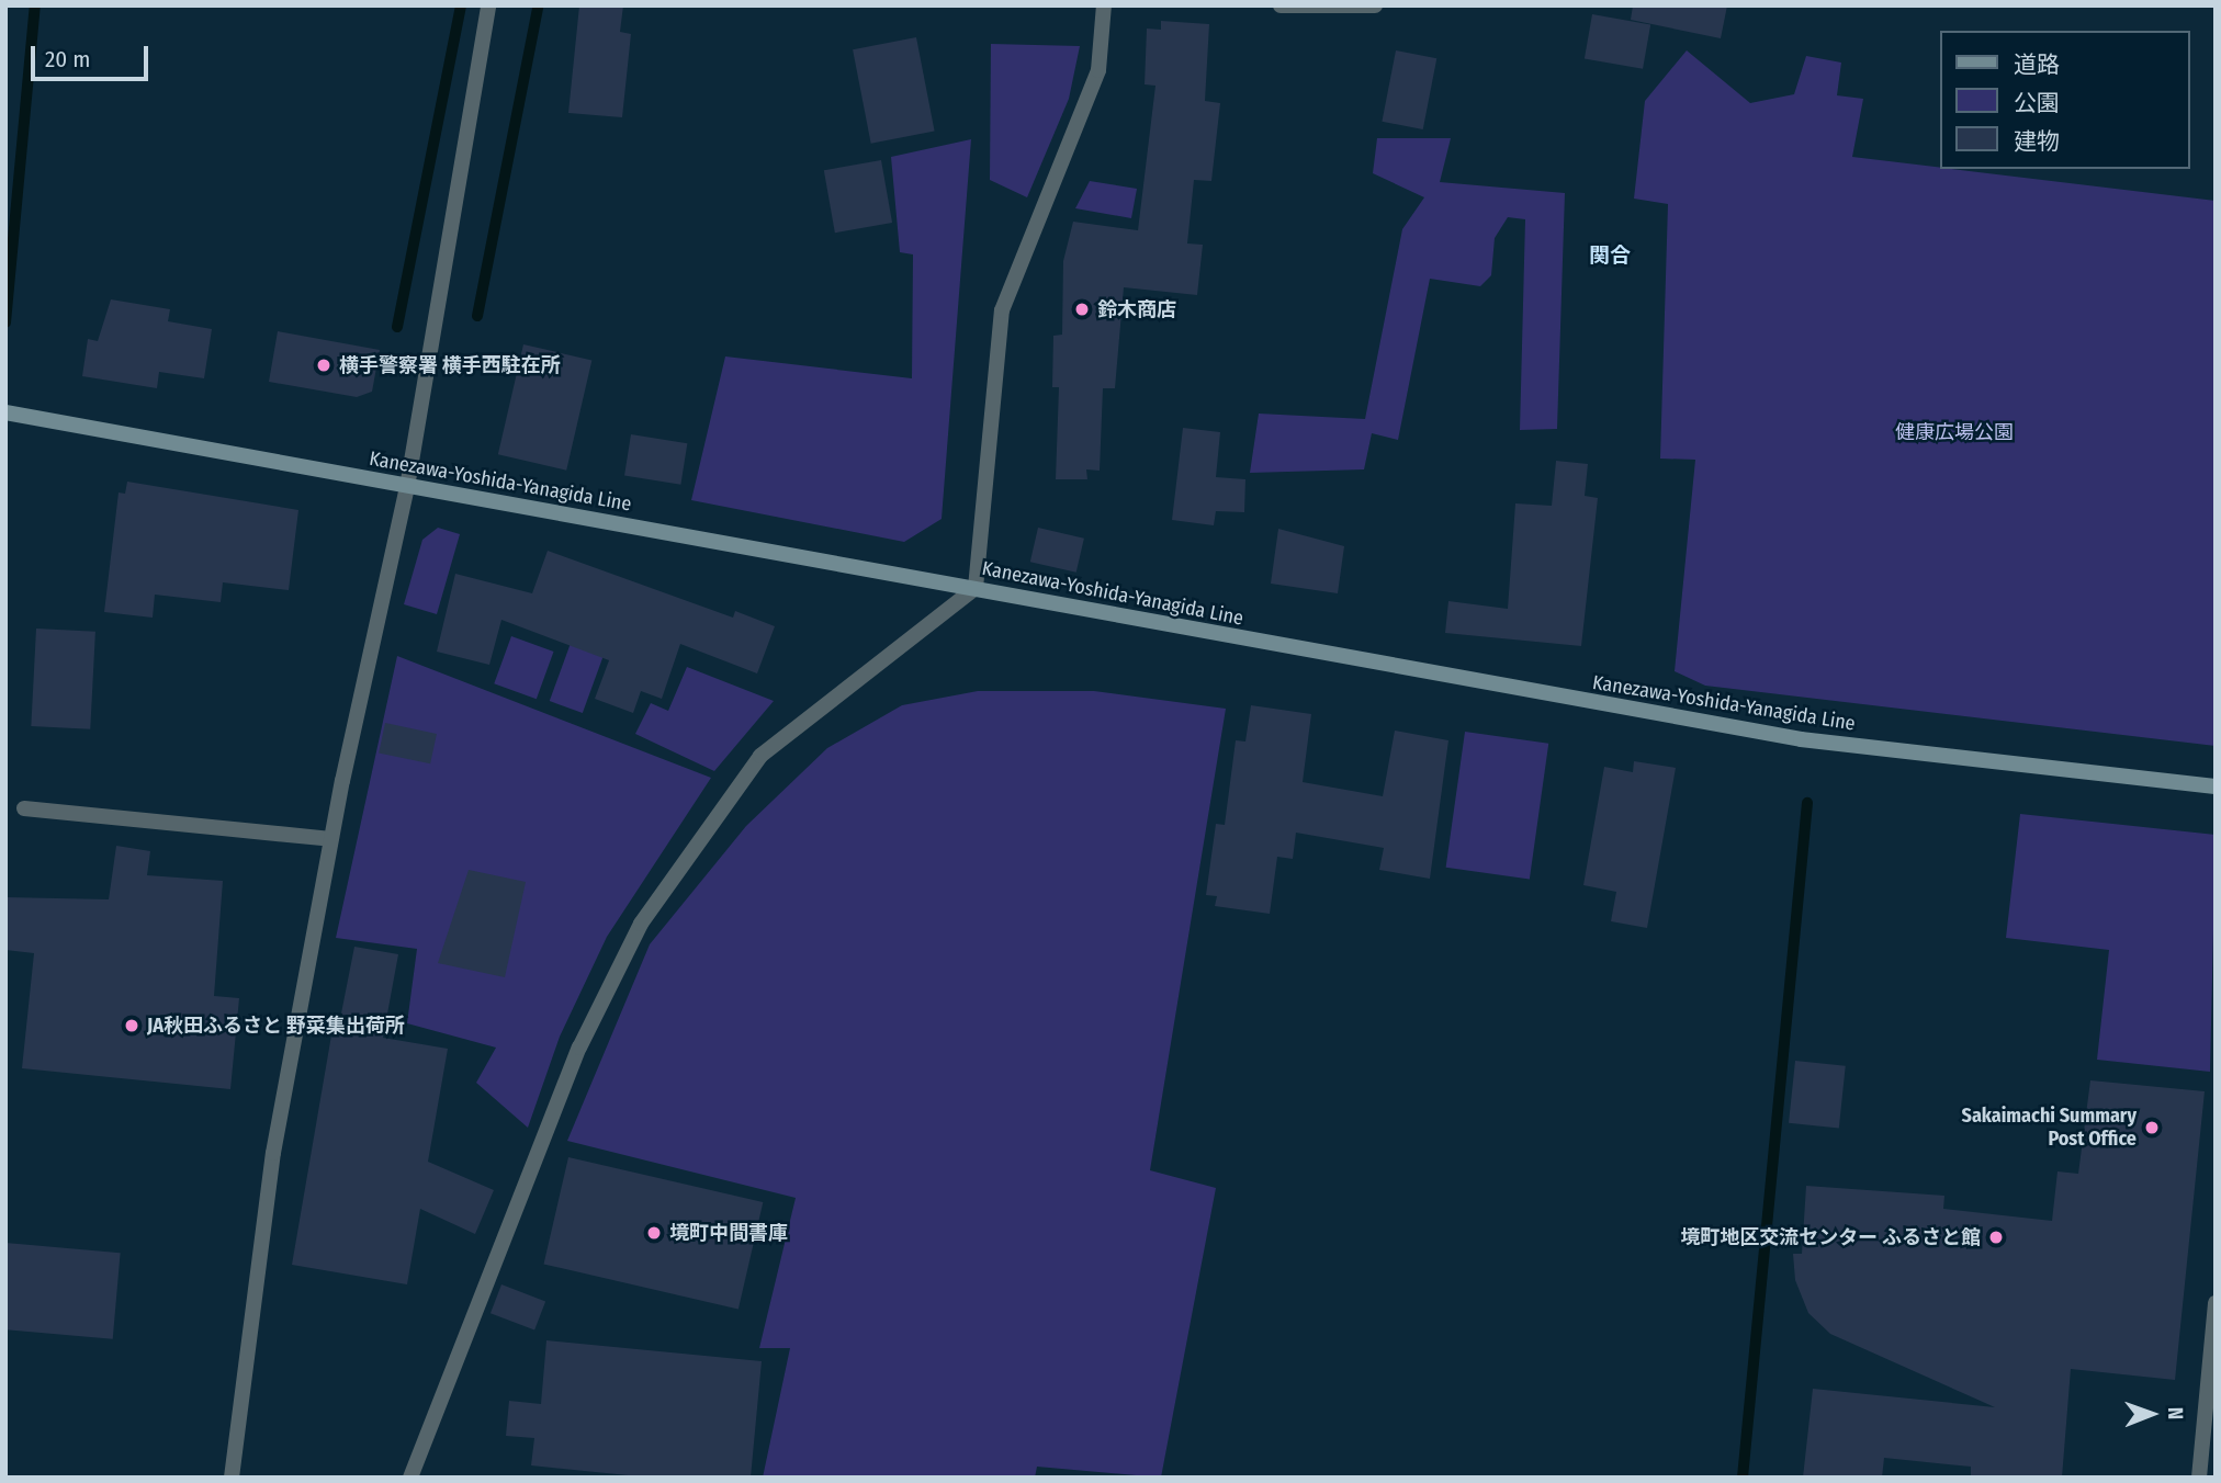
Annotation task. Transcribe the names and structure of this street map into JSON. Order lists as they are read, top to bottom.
{
  "streets": {
    "main road": ["Kanezawa-Yoshida-Yanagida Line"]
  },
  "districts": ["関合"],
  "parks": ["健康広場公園"],
  "places": [
    "鈴木商店",
    "横手警察署 横手西駐在所",
    "JA秋田ふるさと 野菜集出荷所",
    "Sakaimachi Summary Post Office",
    "境町中間書庫",
    "境町地区交流センター ふるさと館"
  ],
  "legend": ["道路", "公園", "建物"],
  "scale_bar": "20 m",
  "north": "right"
}
